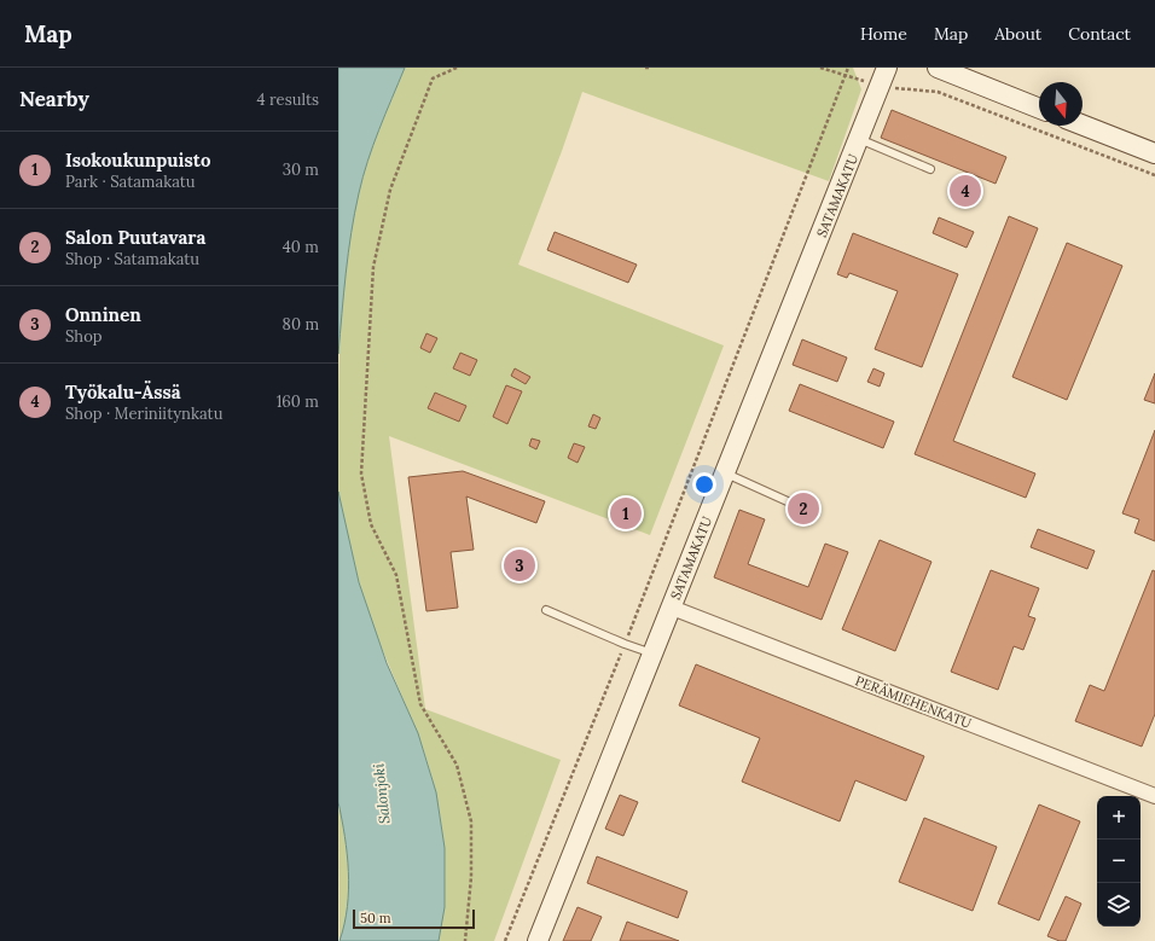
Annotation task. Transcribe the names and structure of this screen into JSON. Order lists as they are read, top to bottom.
{
  "streets": {
    "street": ["SATAMAKATU", "PERÄMIEHENKATU"]
  },
  "crossings": [
    ["SATAMAKATU", "PERÄMIEHENKATU"]
  ],
  "water": ["Salonjoki"],
  "scale_bar": "50 m",
  "north": "bottom",
  "page": {
    "header": "Map",
    "nav": [
      "Home",
      "Map",
      "About",
      "Contact"
    ],
    "heading": ["Nearby", "4 results"],
    "list": [
      {
        "mark": "1",
        "name": "Isokoukunpuisto",
        "note": "Park · Satamakatu",
        "value": "30 m"
      },
      {
        "mark": "2",
        "name": "Salon Puutavara",
        "note": "Shop · Satamakatu",
        "value": "40 m"
      },
      {
        "mark": "3",
        "name": "Onninen",
        "note": "Shop",
        "value": "80 m"
      },
      {
        "mark": "4",
        "name": "Työkalu-Ässä",
        "note": "Shop · Meriniitynkatu",
        "value": "160 m"
      }
    ],
    "pins": [
      "4",
      "2",
      "1",
      "3"
    ],
    "map_buttons": ["+", "−"],
    "scale": "50 m"
  }
}
